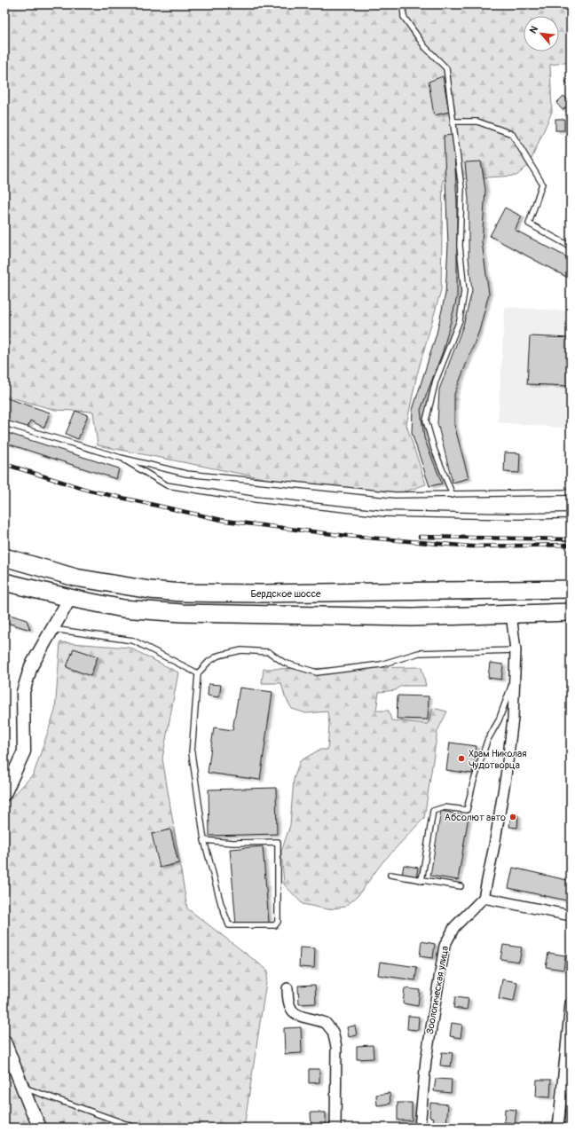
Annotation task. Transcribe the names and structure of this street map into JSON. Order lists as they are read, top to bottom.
{
  "streets": {
    "highway": ["Бердское шоссе"],
    "street": ["Зоологическая улица"]
  },
  "places": ["Храм Николая Чудотворца", "Абсолют авто"],
  "north": "top left"
}
